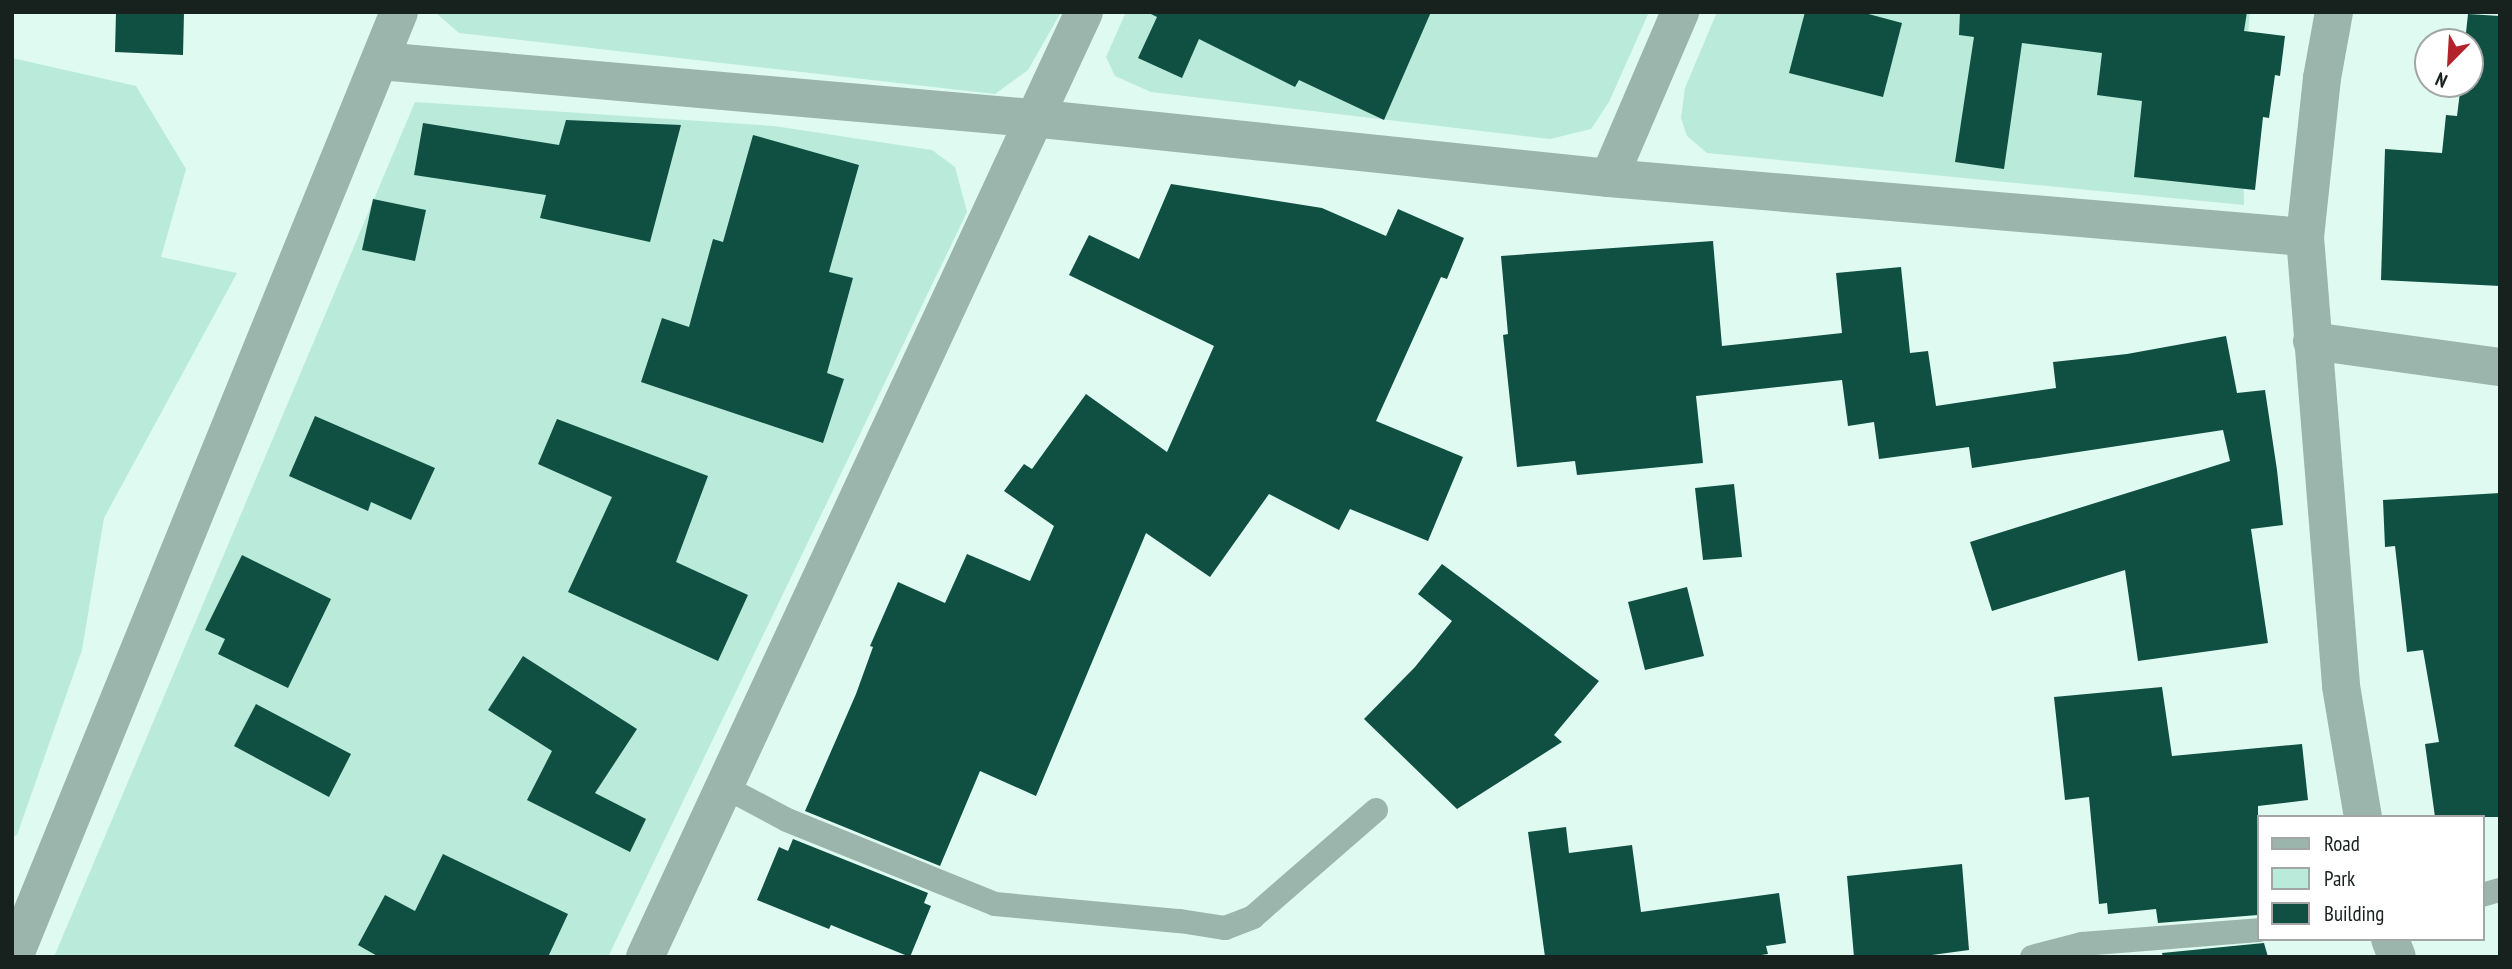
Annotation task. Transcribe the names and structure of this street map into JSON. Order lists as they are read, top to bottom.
{
  "legend": ["Road", "Park", "Building"],
  "north": "bottom left"
}
